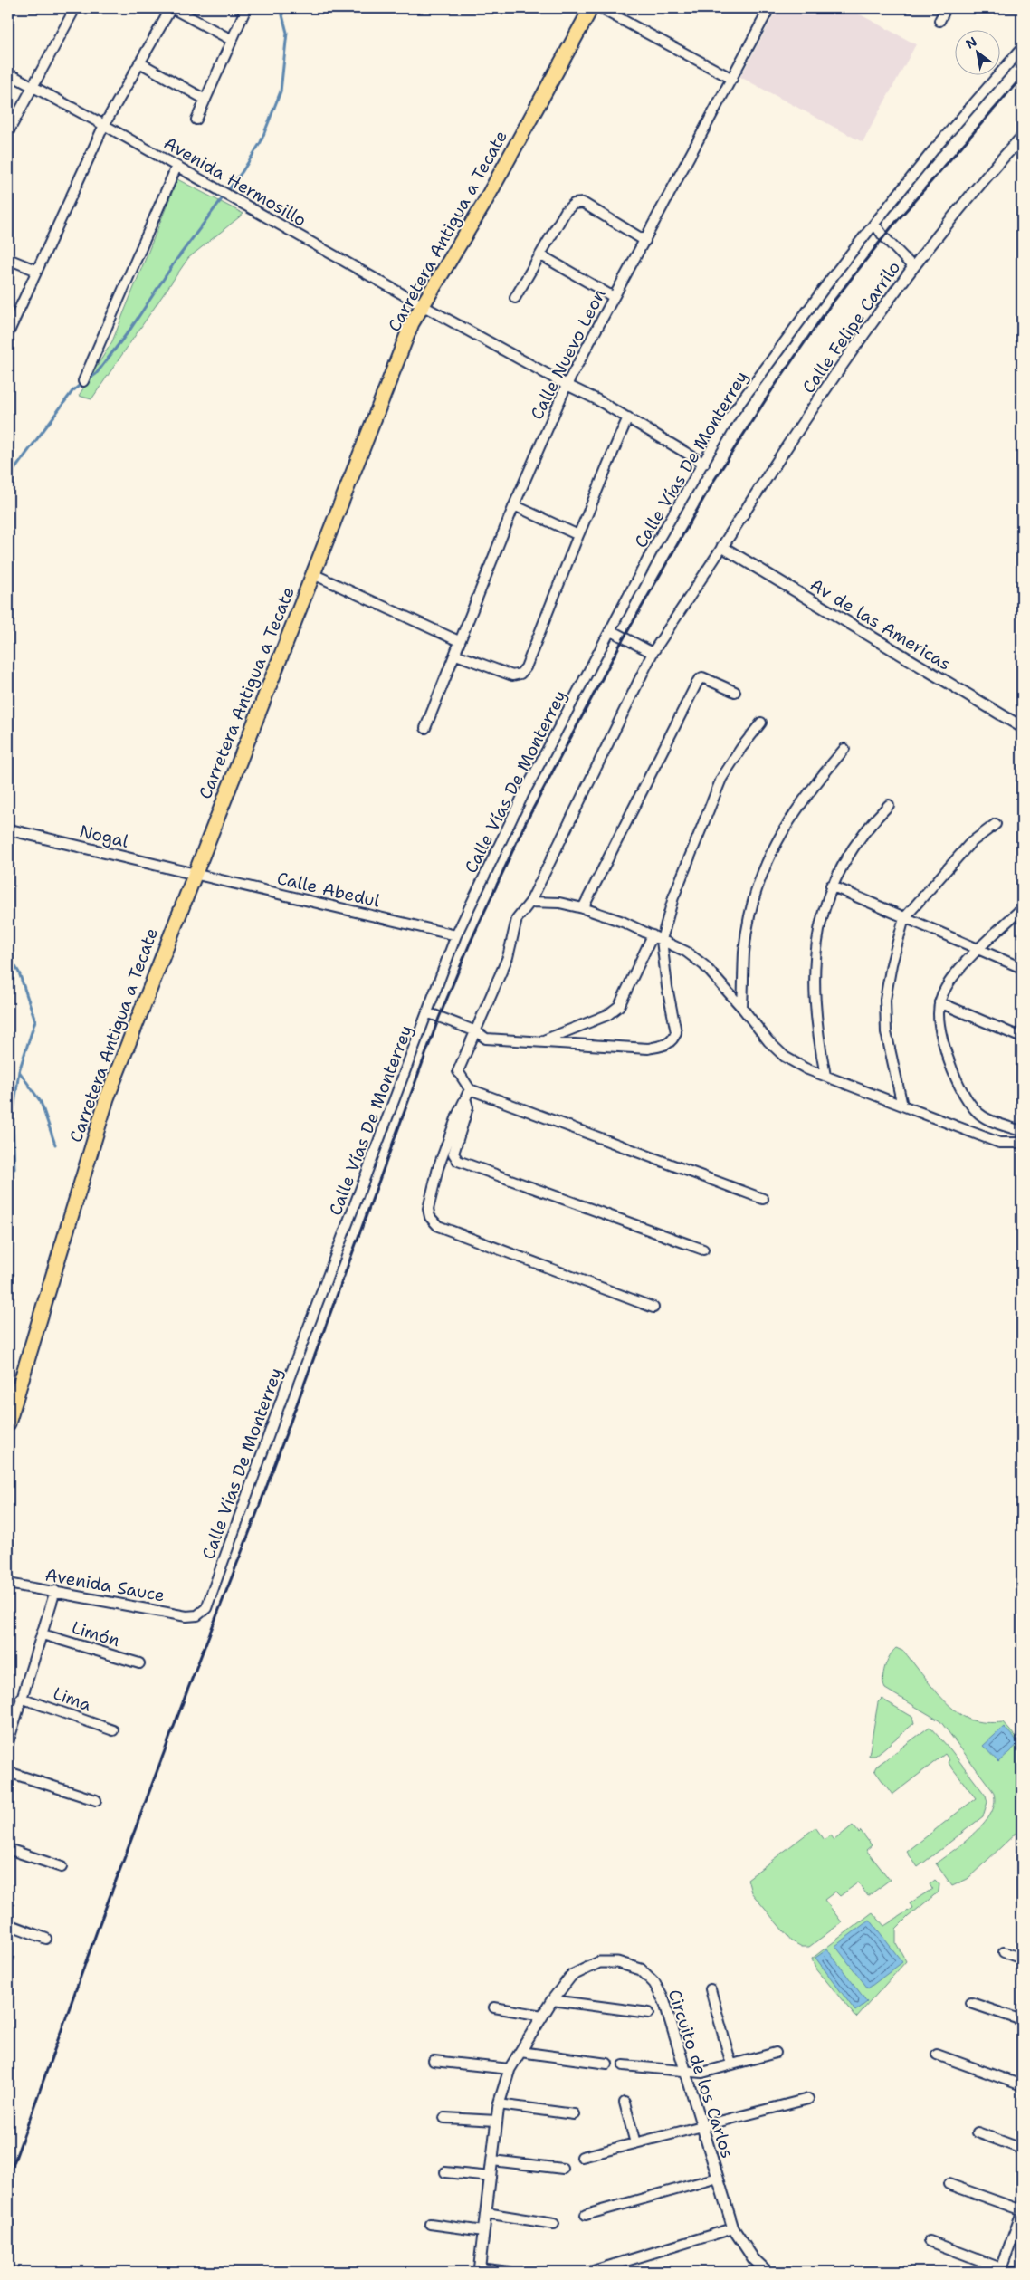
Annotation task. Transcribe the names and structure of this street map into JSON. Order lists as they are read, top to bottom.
{
  "streets": {
    "main road": ["Carretera Antigua a Tecate"],
    "street": [
      "Avenida Hermosillo",
      "Calle Felipe Carrilo",
      "Calle Nuevo Leon",
      "Calle Vías De Monterrey",
      "Av de las Americas",
      "Nogal",
      "Calle Abedul",
      "Avenida Sauce",
      "Limón",
      "Lima",
      "Circuito de los Carlos"
    ]
  },
  "crossings": [
    ["Avenida Hermosillo", "Carretera Antigua a Tecate"],
    ["Avenida Hermosillo", "Calle Nuevo Leon"],
    ["Avenida Hermosillo", "Calle Vías De Monterrey"],
    ["Carretera Antigua a Tecate", "Nogal"],
    ["Carretera Antigua a Tecate", "Calle Abedul"],
    ["Calle Felipe Carrilo", "Av de las Americas"],
    ["Calle Vías De Monterrey", "Calle Abedul"],
    ["Calle Vías De Monterrey", "Avenida Sauce"],
    ["Nogal", "Calle Abedul"]
  ],
  "north": "top left"
}
